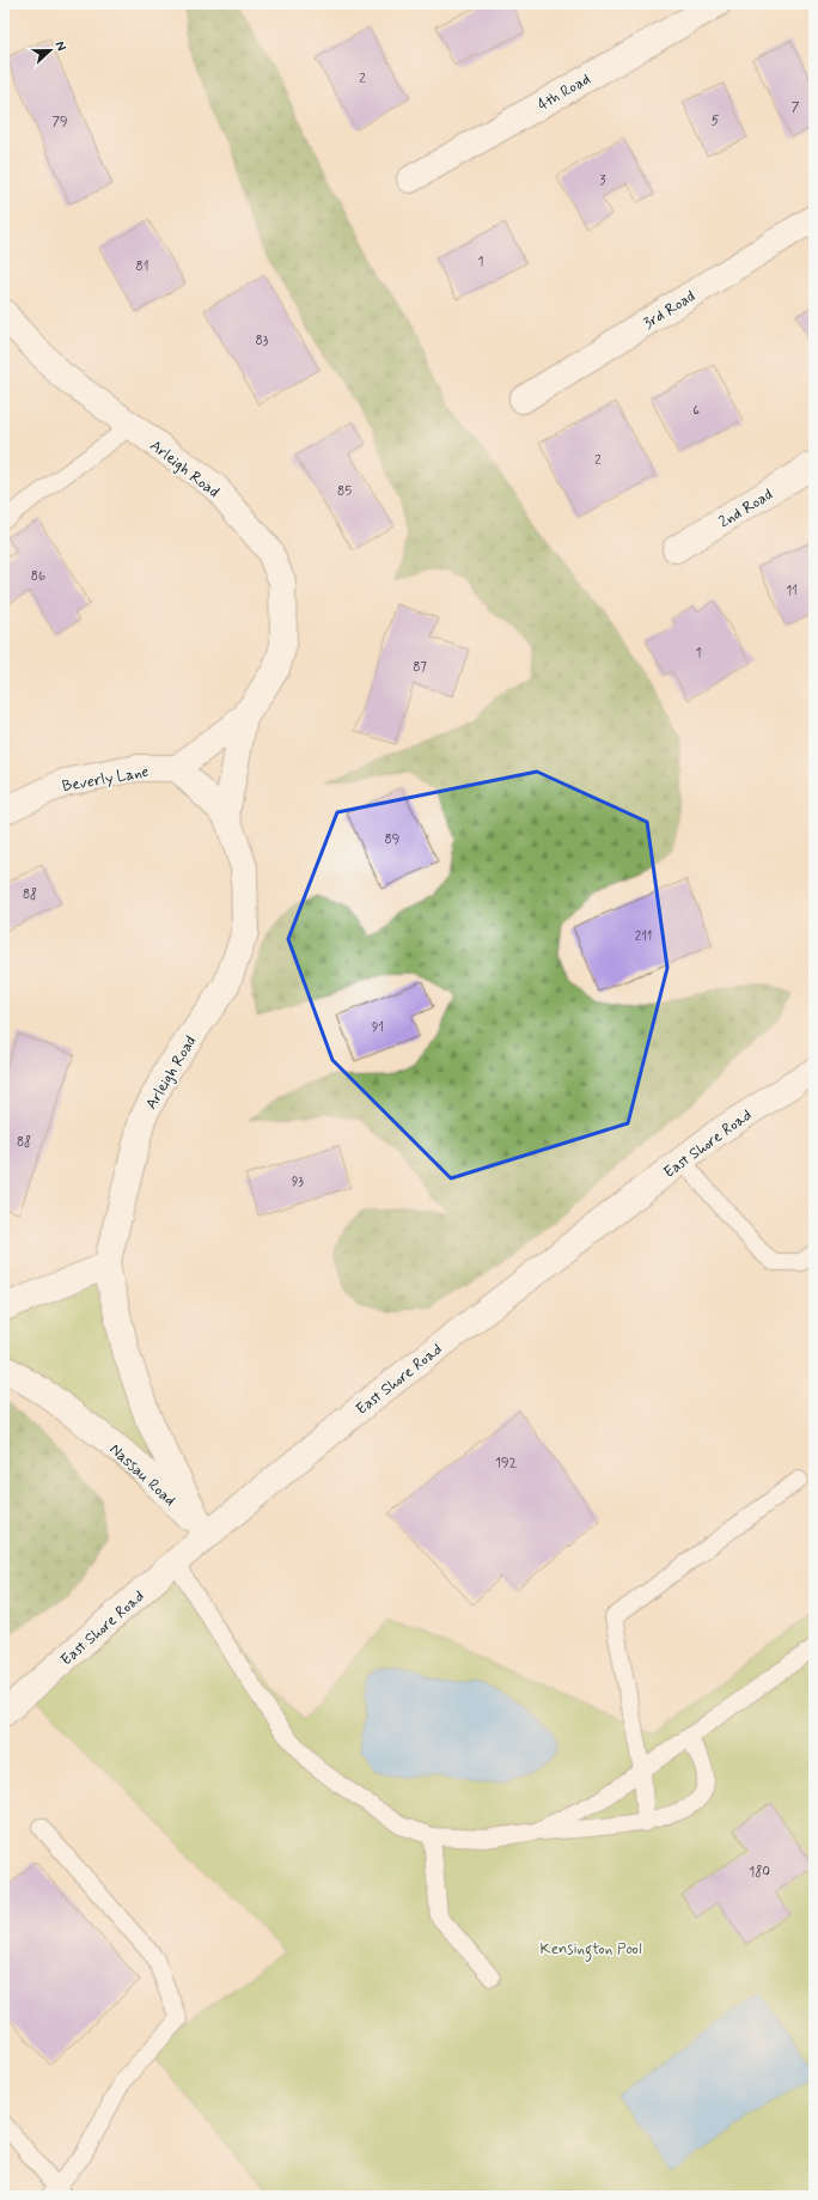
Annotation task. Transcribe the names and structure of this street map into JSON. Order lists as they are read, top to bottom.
{
  "streets": {
    "street": [
      "4th Road",
      "3rd Road",
      "Arleigh Road",
      "2nd Road",
      "Beverly Lane",
      "East Shore Road",
      "Nassau Road"
    ]
  },
  "crossings": [
    ["Arleigh Road", "Beverly Lane"],
    ["Arleigh Road", "East Shore Road"],
    ["Arleigh Road", "Nassau Road"],
    ["East Shore Road", "Nassau Road"]
  ],
  "parks": ["Kensington Pool"],
  "house_numbers": [
    "2",
    "7",
    "5",
    "79",
    "3",
    "1",
    "81",
    "83",
    "6",
    "2",
    "85",
    "86",
    "11",
    "1",
    "87",
    "89",
    "88",
    "211",
    "91",
    "88",
    "93",
    "192",
    "180"
  ],
  "north": "right"
}
